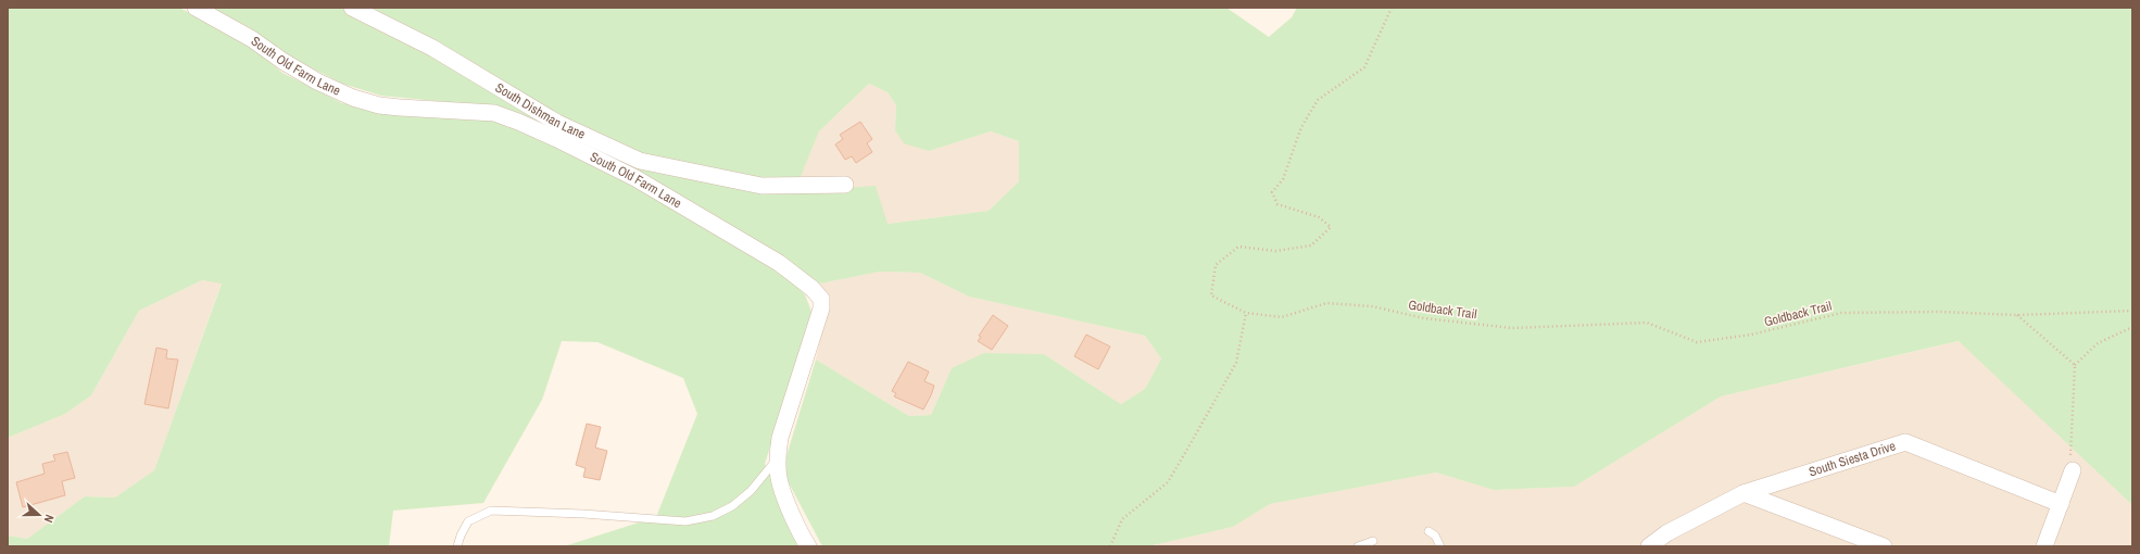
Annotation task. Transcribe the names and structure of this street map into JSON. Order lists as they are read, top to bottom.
{
  "streets": {
    "street": ["South Old Farm Lane", "South Dishman Lane", "South Siesta Drive"],
    "path": ["Goldback Trail"]
  },
  "north": "right"
}
